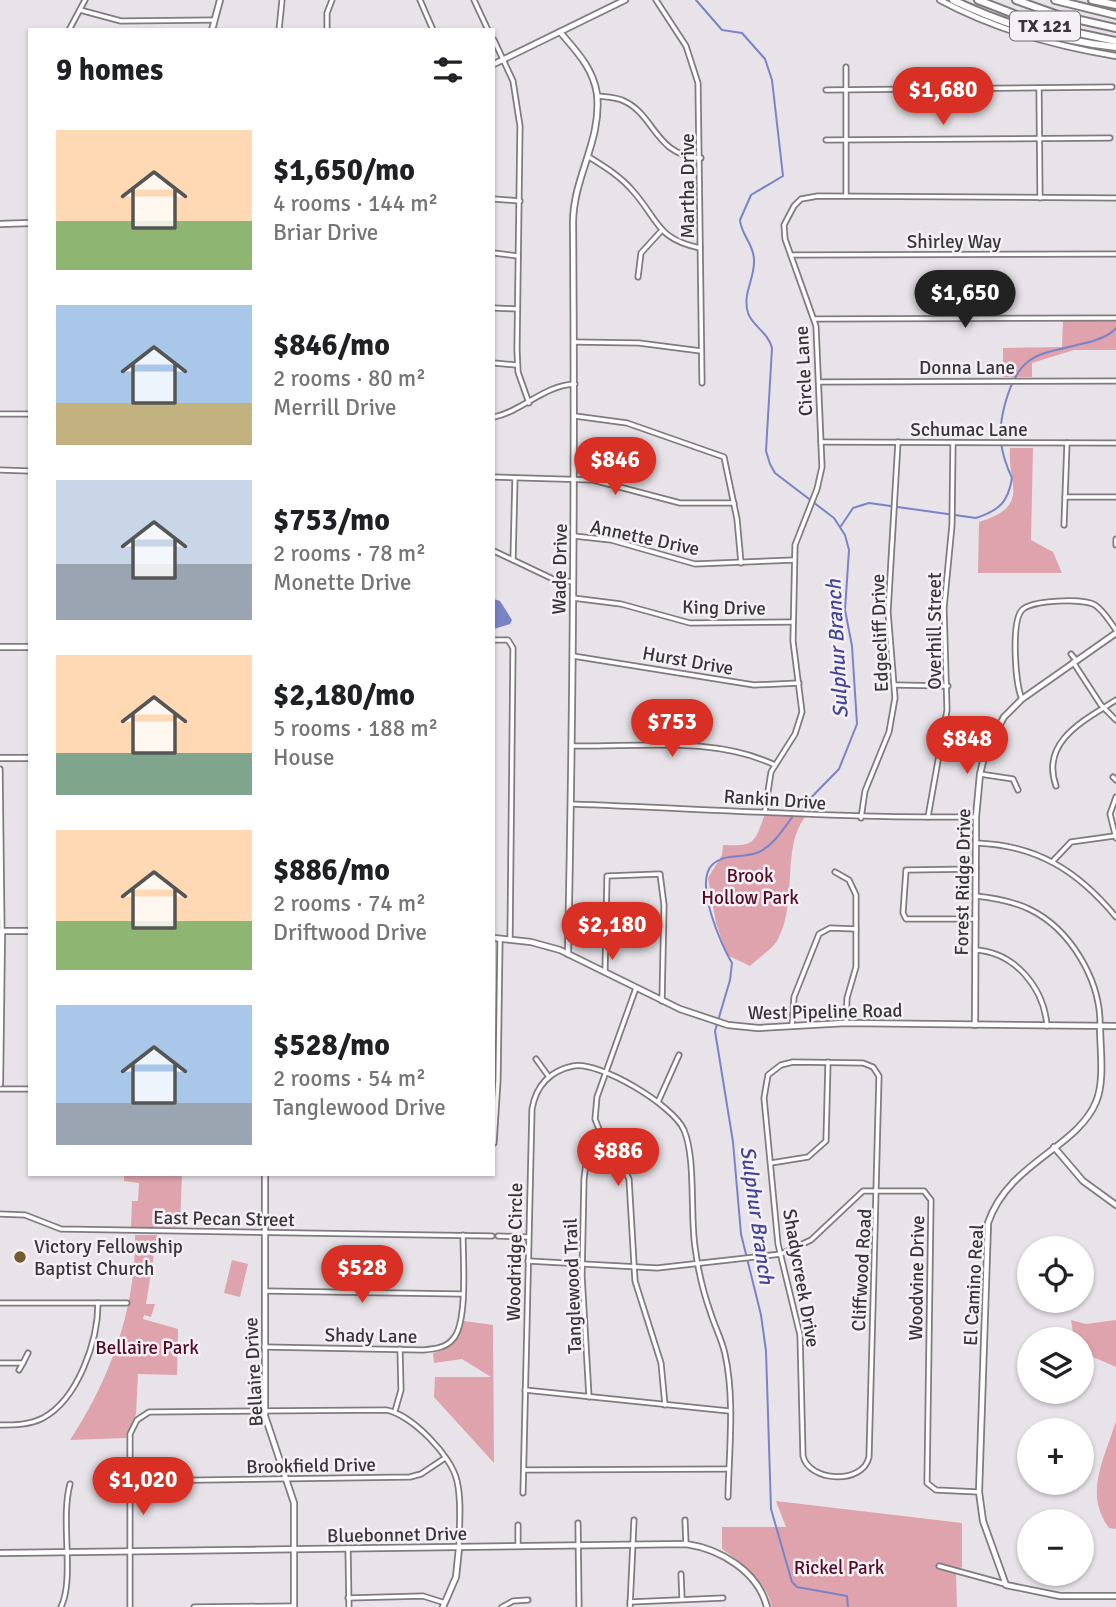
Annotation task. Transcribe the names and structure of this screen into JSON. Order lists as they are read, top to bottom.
{
  "streets": {
    "highway": ["TX 121"],
    "street": [
      "Martha Drive",
      "Shirley Way",
      "Donna Lane",
      "Circle Lane",
      "Schumac Lane",
      "Annette Drive",
      "Wade Drive",
      "King Drive",
      "Overhill Street",
      "Edgecliff Drive",
      "Hurst Drive",
      "Rankin Drive",
      "Forest Ridge Drive",
      "West Pipeline Road",
      "East Pecan Street",
      "Woodridge Circle",
      "Cliffwood Road",
      "Shadycreek Drive",
      "Woodvine Drive",
      "El Camino Real",
      "Tanglewood Trail",
      "Shady Lane",
      "Bellaire Drive",
      "Brookfield Drive",
      "Bluebonnet Drive"
    ]
  },
  "crossings": [
    ["Shirley Way", "Circle Lane"],
    ["Donna Lane", "Circle Lane"],
    ["Circle Lane", "Schumac Lane"],
    ["Circle Lane", "Annette Drive"],
    ["Circle Lane", "King Drive"],
    ["Circle Lane", "Hurst Drive"],
    ["Circle Lane", "Rankin Drive"],
    ["Schumac Lane", "Overhill Street"],
    ["Schumac Lane", "Edgecliff Drive"],
    ["Annette Drive", "Wade Drive"],
    ["Wade Drive", "King Drive"],
    ["Wade Drive", "Hurst Drive"],
    ["Wade Drive", "Rankin Drive"],
    ["Wade Drive", "West Pipeline Road"],
    ["Overhill Street", "Rankin Drive"],
    ["Edgecliff Drive", "Rankin Drive"],
    ["Rankin Drive", "Forest Ridge Drive"],
    ["Forest Ridge Drive", "West Pipeline Road"],
    ["West Pipeline Road", "El Camino Real"],
    ["East Pecan Street", "Shady Lane"],
    ["East Pecan Street", "Bellaire Drive"],
    ["Woodridge Circle", "Woodvine Drive"],
    ["Cliffwood Road", "Shadycreek Drive"],
    ["Cliffwood Road", "Woodvine Drive"],
    ["Shadycreek Drive", "Woodvine Drive"],
    ["Woodvine Drive", "El Camino Real"],
    ["Woodvine Drive", "Tanglewood Trail"],
    ["Shady Lane", "Bellaire Drive"],
    ["Bellaire Drive", "Brookfield Drive"],
    ["Bellaire Drive", "Bluebonnet Drive"]
  ],
  "water": ["Sulphur Branch"],
  "parks": ["Brook Hollow Park", "Bellaire Park", "Rickel Park"],
  "places": ["Victory Fellowship Baptist Church"],
  "page": {
    "heading": "9 homes",
    "price": [
      "$1,680",
      "$1,650",
      "$846",
      "$753",
      "$848",
      "$2,180",
      "$886",
      "$528",
      "$1,020"
    ],
    "list": [
      {
        "name": "$1,650/mo",
        "note": "4 rooms · 144 m² · Briar Drive"
      },
      {
        "name": "$846/mo",
        "note": "2 rooms · 80 m² · Merrill Drive"
      },
      {
        "name": "$753/mo",
        "note": "2 rooms · 78 m² · Monette Drive"
      },
      {
        "name": "$2,180/mo",
        "note": "5 rooms · 188 m² · House"
      },
      {
        "name": "$886/mo",
        "note": "2 rooms · 74 m² · Driftwood Drive"
      },
      {
        "name": "$528/mo",
        "note": "2 rooms · 54 m² · Tanglewood Drive"
      }
    ],
    "map_buttons": ["+", "−"]
  }
}
